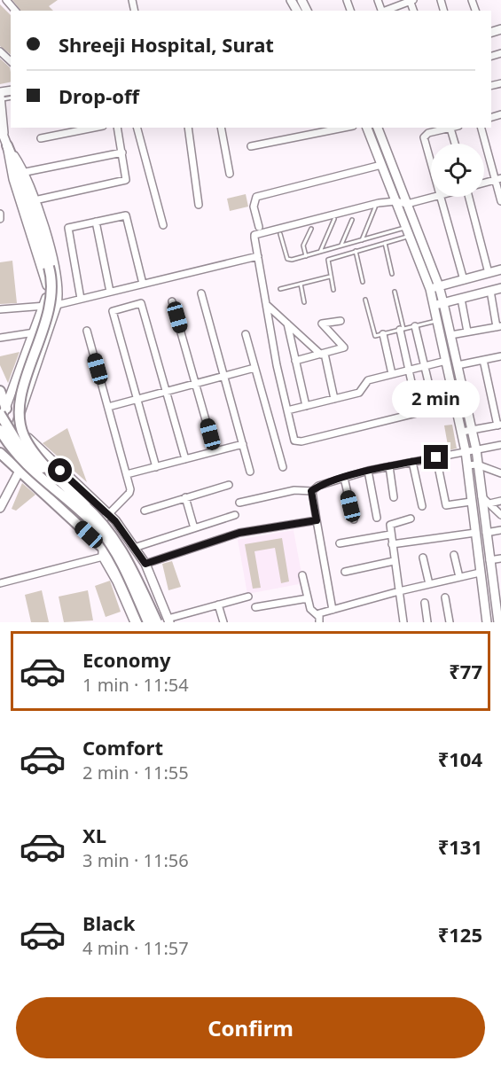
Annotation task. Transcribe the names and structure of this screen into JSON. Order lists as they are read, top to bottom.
{
  "page": {
    "banner": ["Shreeji Hospital, Surat", "Drop-off"],
    "bubble": "2 min",
    "list": [
      {
        "name": "Economy",
        "note": "1 min · 11:54",
        "value": "₹77"
      },
      {
        "name": "Comfort",
        "note": "2 min · 11:55",
        "value": "₹104"
      },
      {
        "name": "XL",
        "note": "3 min · 11:56",
        "value": "₹131"
      },
      {
        "name": "Black",
        "note": "4 min · 11:57",
        "value": "₹125"
      }
    ],
    "buttons": "Confirm"
  }
}
